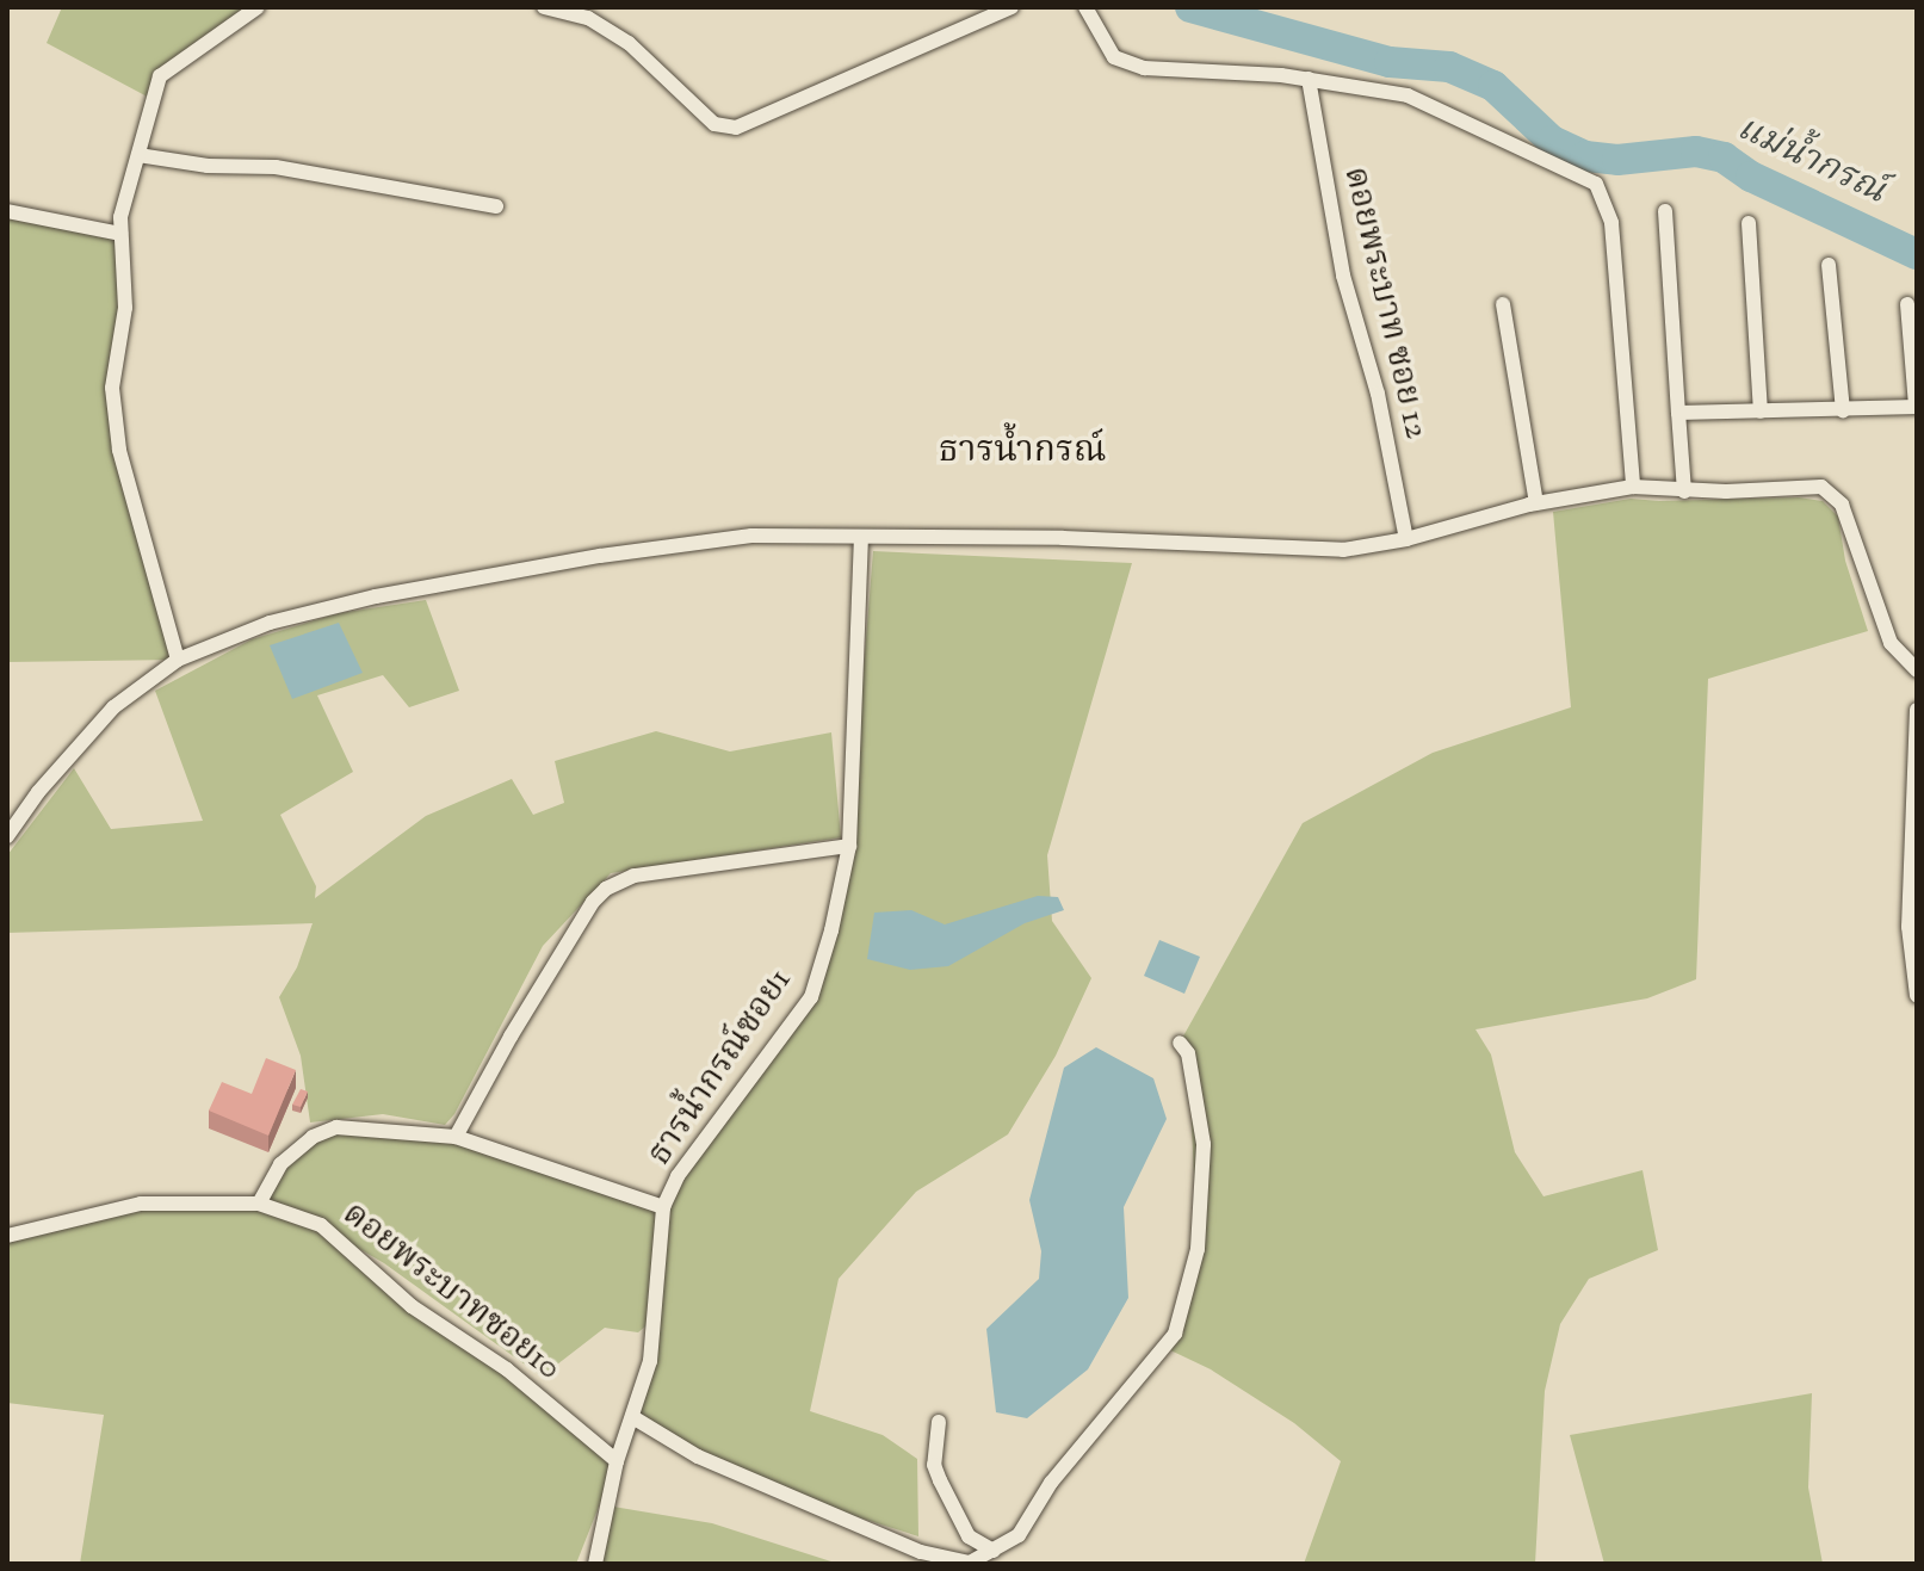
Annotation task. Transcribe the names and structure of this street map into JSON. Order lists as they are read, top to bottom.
{
  "streets": {
    "street": ["ดอยพระบาท ซอย 12", "ธารน้ำกรณ์ซอย1", "ดอยพระบาทซอย10"]
  },
  "crossings": [
    ["ธารน้ำกรณ์ซอย1", "ดอยพระบาทซอย10"]
  ],
  "districts": ["ธารน้ำกรณ์"],
  "water": ["แม่น้ำกรณ์"]
}
